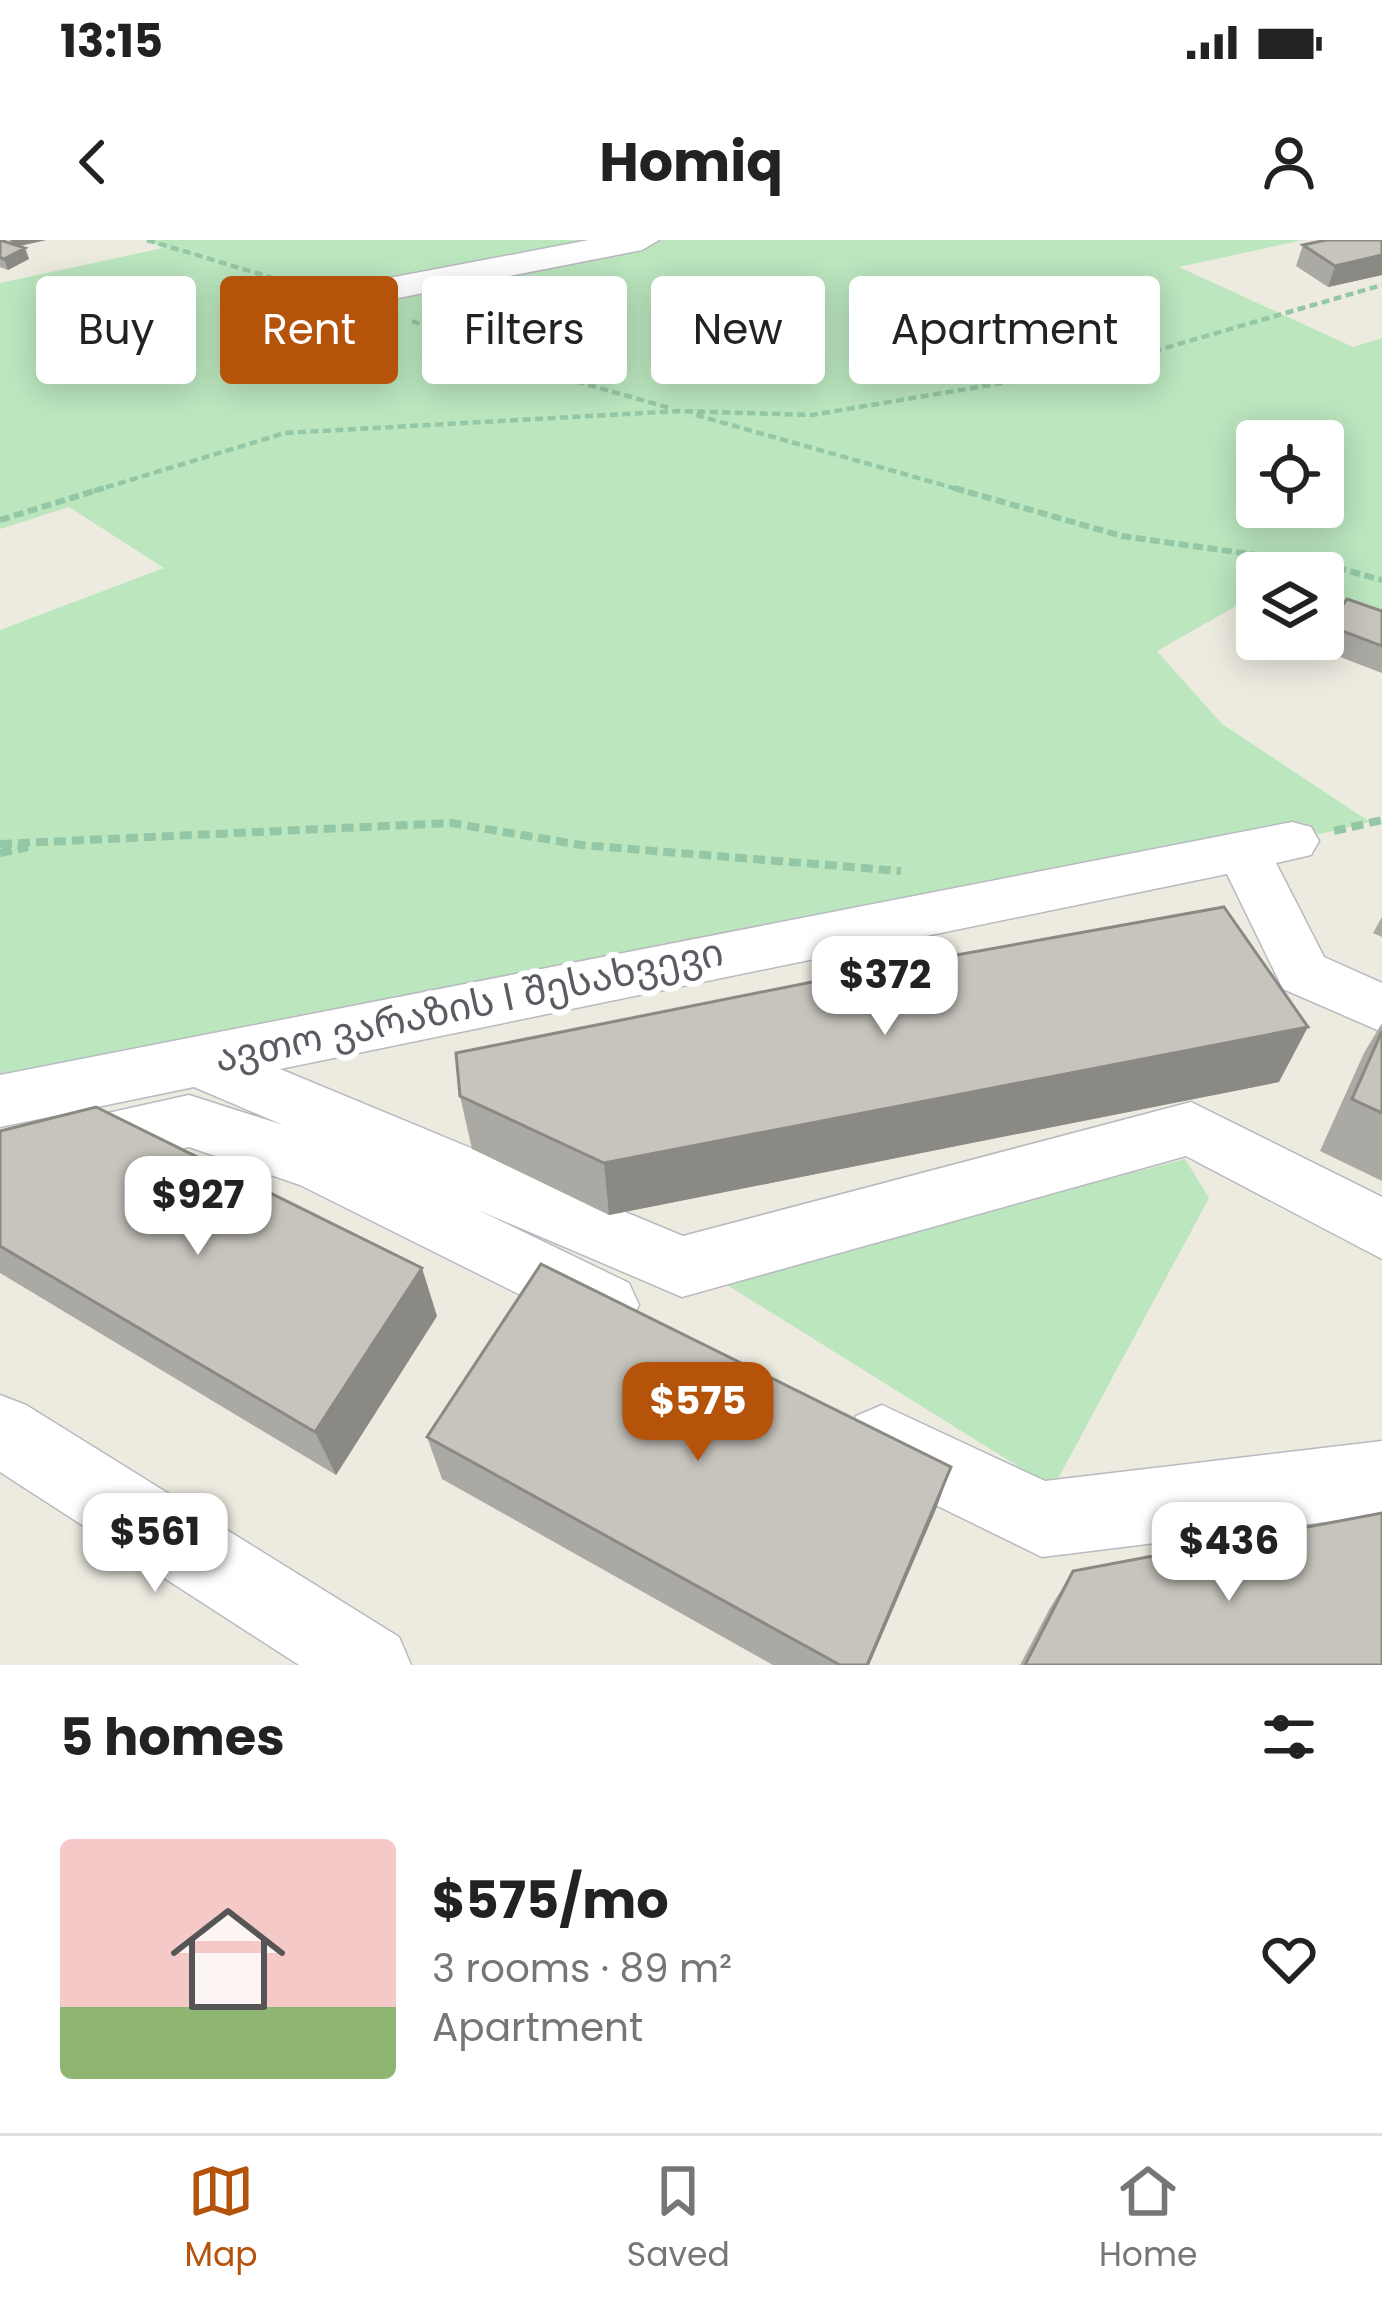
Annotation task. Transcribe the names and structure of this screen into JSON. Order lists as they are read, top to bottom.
{
  "streets": {
    "street": ["ავთო ვარაზის I შესახვევი"]
  },
  "page": {
    "status": "13:15",
    "header": "Homiq",
    "chip": [
      "Buy",
      "Rent",
      "Filters",
      "New",
      "Apartment"
    ],
    "price": [
      "$372",
      "$927",
      "$575",
      "$561",
      "$436"
    ],
    "heading": "5 homes",
    "list": [
      {
        "name": "$575/mo",
        "note": "3 rooms · 89 m² · Apartment"
      }
    ],
    "tabs": ["Map", "Saved", "Home"]
  }
}
